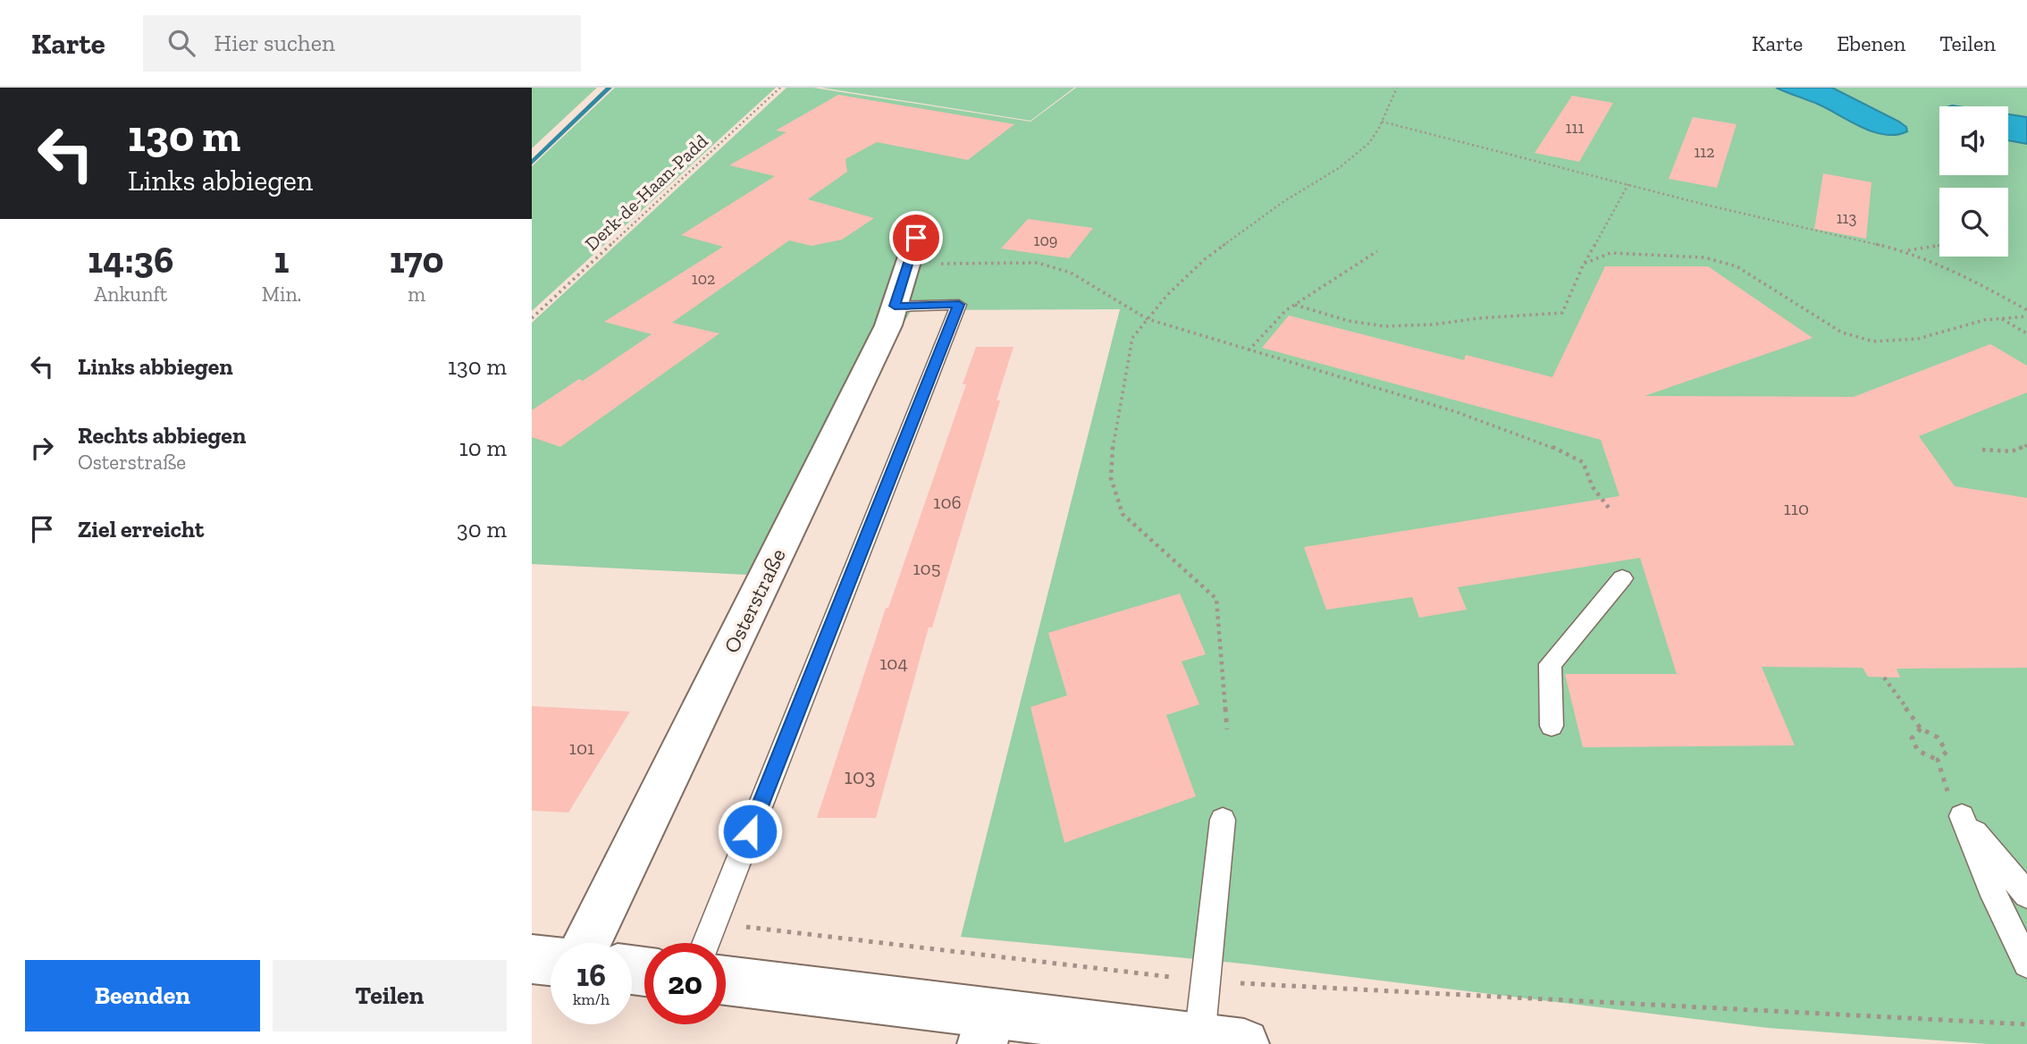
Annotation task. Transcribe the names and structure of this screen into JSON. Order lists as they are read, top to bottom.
{
  "streets": {
    "street": ["Osterstraße"],
    "path": ["Derk-de-Haan-Padd"]
  },
  "house_numbers": [
    "111",
    "112",
    "113",
    "109",
    "102",
    "106",
    "110",
    "105",
    "104",
    "101",
    "103"
  ],
  "page": {
    "header": "Karte",
    "search": "Hier suchen",
    "nav": ["Karte", "Ebenen", "Teilen"],
    "turn": ["130 m", "Links abbiegen"],
    "eta": [
      "14:36",
      "Ankunft",
      "1",
      "Min.",
      "170",
      "m"
    ],
    "list": [
      {
        "name": "Links abbiegen",
        "value": "130 m"
      },
      {
        "name": "Rechts abbiegen",
        "note": "Osterstraße",
        "value": "10 m"
      },
      {
        "name": "Ziel erreicht",
        "value": "30 m"
      }
    ],
    "speed": "16 km/h",
    "limit": "20",
    "buttons": ["Beenden", "Teilen"]
  }
}
